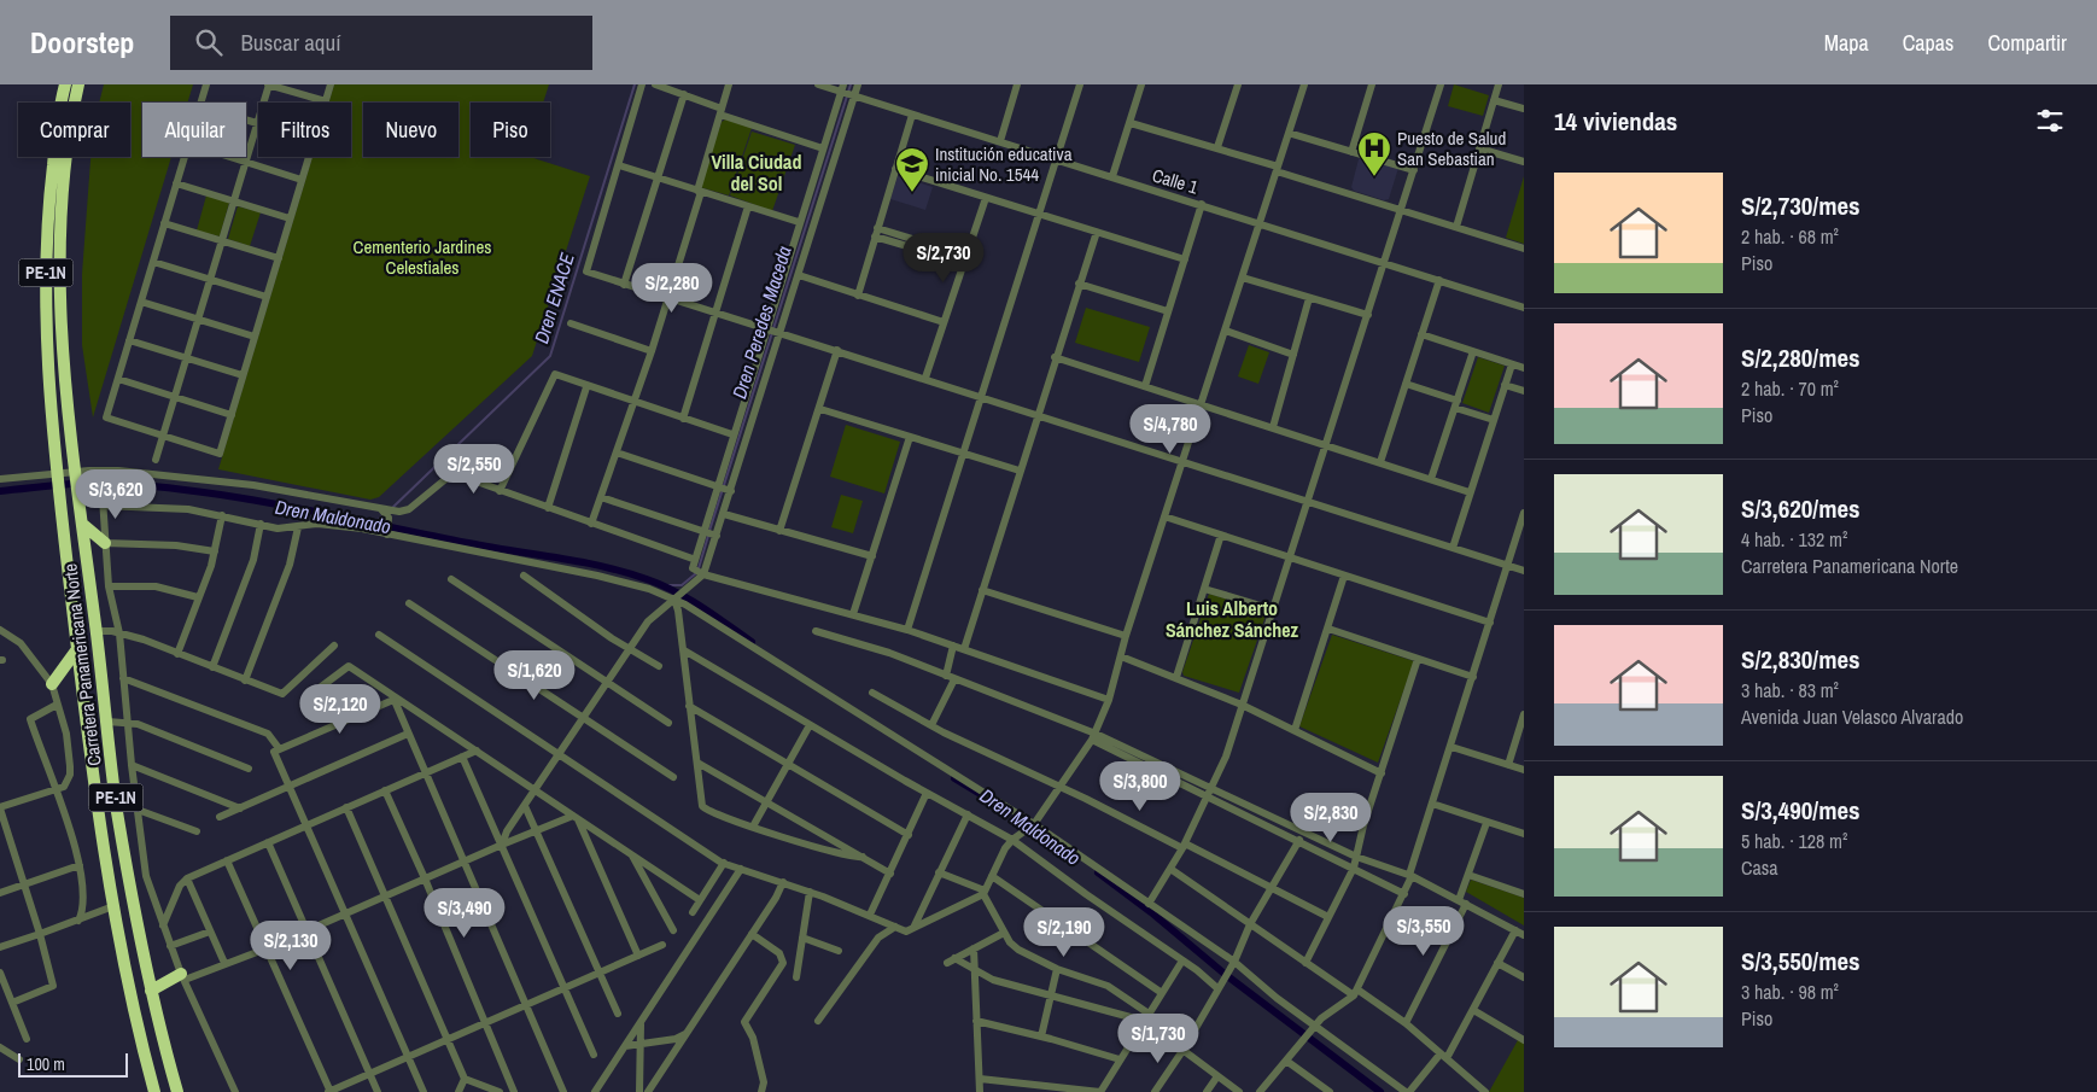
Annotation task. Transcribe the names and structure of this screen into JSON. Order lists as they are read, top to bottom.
{
  "streets": {
    "highway": ["PE-1N", "Carretera Panamericana Norte"],
    "street": ["Calle 1"]
  },
  "districts": ["Villa Ciudad del Sol", "Luis Alberto Sánchez Sánchez"],
  "water": ["Dren ENACE", "Dren Peredes Maceda", "Dren Maldonado"],
  "parks": ["Cementerio Jardines Celestiales"],
  "places": {
    "hospital": ["Puesto de Salud San Sebastian"],
    "school or university": ["Institución educativa inicial No. 1544"]
  },
  "scale_bar": "100 m",
  "page": {
    "header": "Doorstep",
    "search": "Buscar aquí",
    "nav": ["Mapa", "Capas", "Compartir"],
    "heading": "14 viviendas",
    "chip": [
      "Comprar",
      "Alquilar",
      "Filtros",
      "Nuevo",
      "Piso"
    ],
    "list": [
      {
        "name": "S/2,730/mes",
        "note": "2 hab. · 68 m² · Piso"
      },
      {
        "name": "S/2,280/mes",
        "note": "2 hab. · 70 m² · Piso"
      },
      {
        "name": "S/3,620/mes",
        "note": "4 hab. · 132 m² · Carretera Panamericana Norte"
      },
      {
        "name": "S/2,830/mes",
        "note": "3 hab. · 83 m² · Avenida Juan Velasco Alvarado"
      },
      {
        "name": "S/3,490/mes",
        "note": "5 hab. · 128 m² · Casa"
      },
      {
        "name": "S/3,550/mes",
        "note": "3 hab. · 98 m² · Piso"
      }
    ],
    "price": [
      "S/2,730",
      "S/2,280",
      "S/4,780",
      "S/2,550",
      "S/3,620",
      "S/1,620",
      "S/2,120",
      "S/3,800",
      "S/2,830",
      "S/3,490",
      "S/3,550",
      "S/2,190",
      "S/2,130",
      "S/1,730"
    ],
    "scale": "100 m"
  }
}
